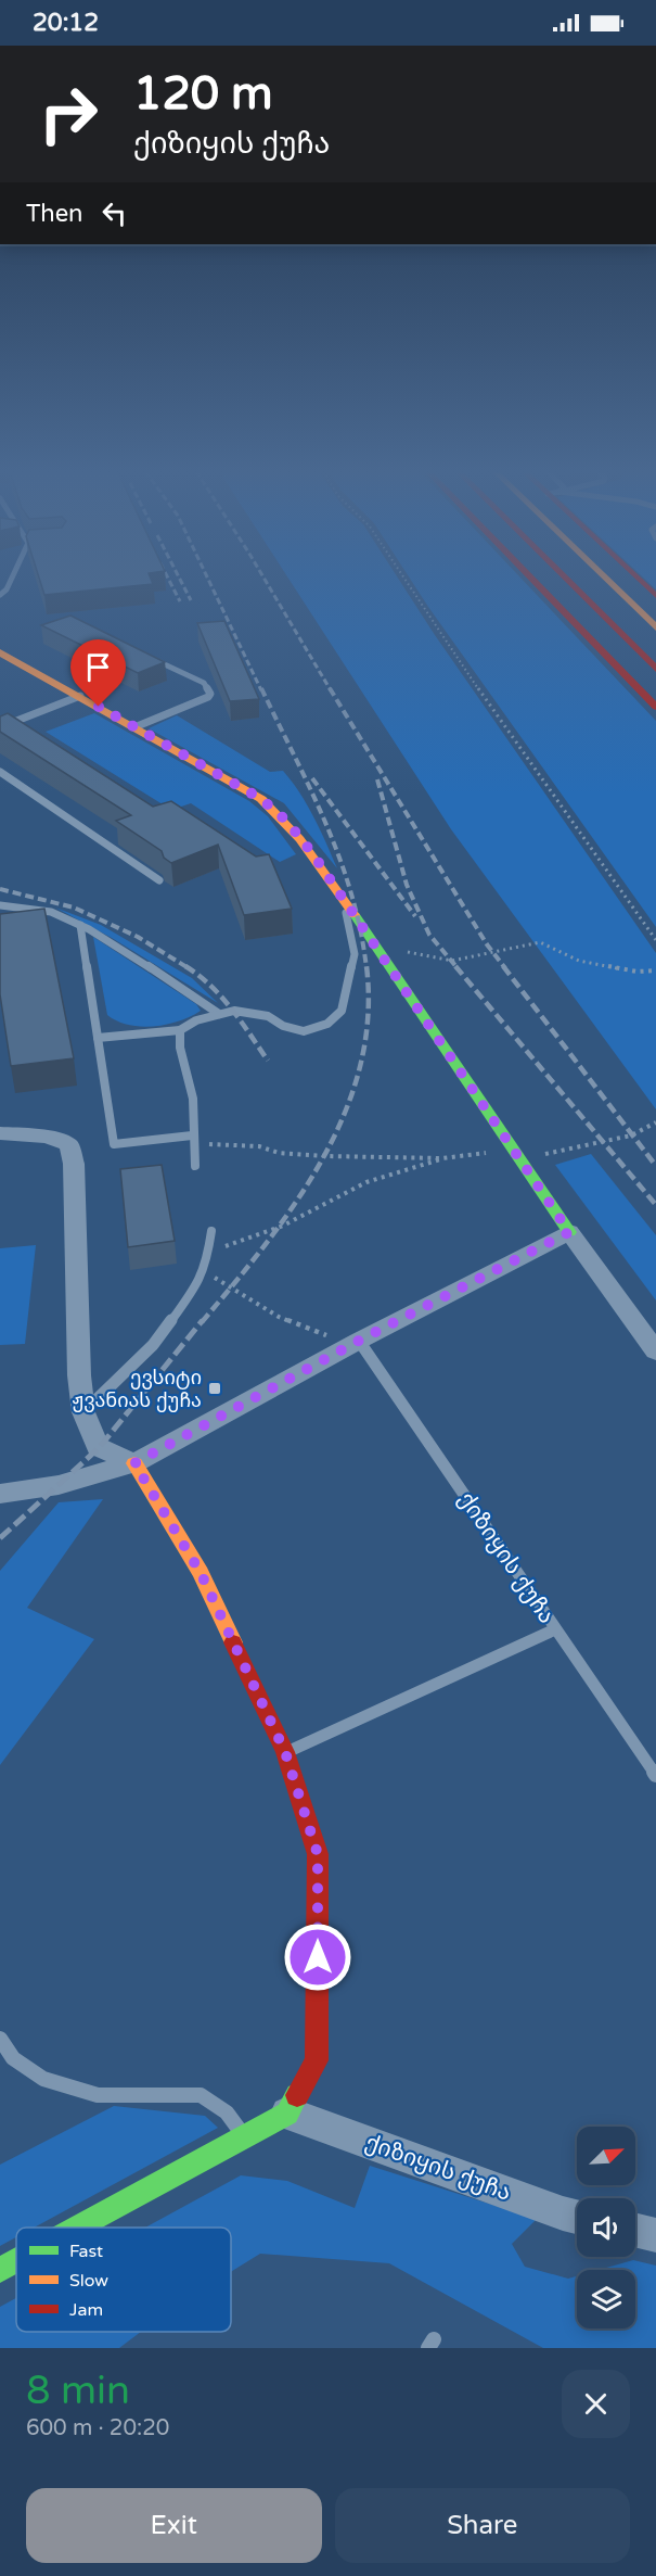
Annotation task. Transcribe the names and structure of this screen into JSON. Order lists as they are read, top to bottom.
{
  "streets": {
    "street": ["ქიზიყის ქუჩა"]
  },
  "places": {
    "transit": ["ევსიტი ჟვანიას ქუჩა"]
  },
  "legend": ["Fast", "Slow", "Jam"],
  "north": "top right",
  "page": {
    "status": "20:12",
    "turn": ["120 m", "ქიზიყის ქუჩა"],
    "then": "Then",
    "heading": ["8 min", "600 m · 20:20"],
    "buttons": ["Exit", "Share"]
  }
}
